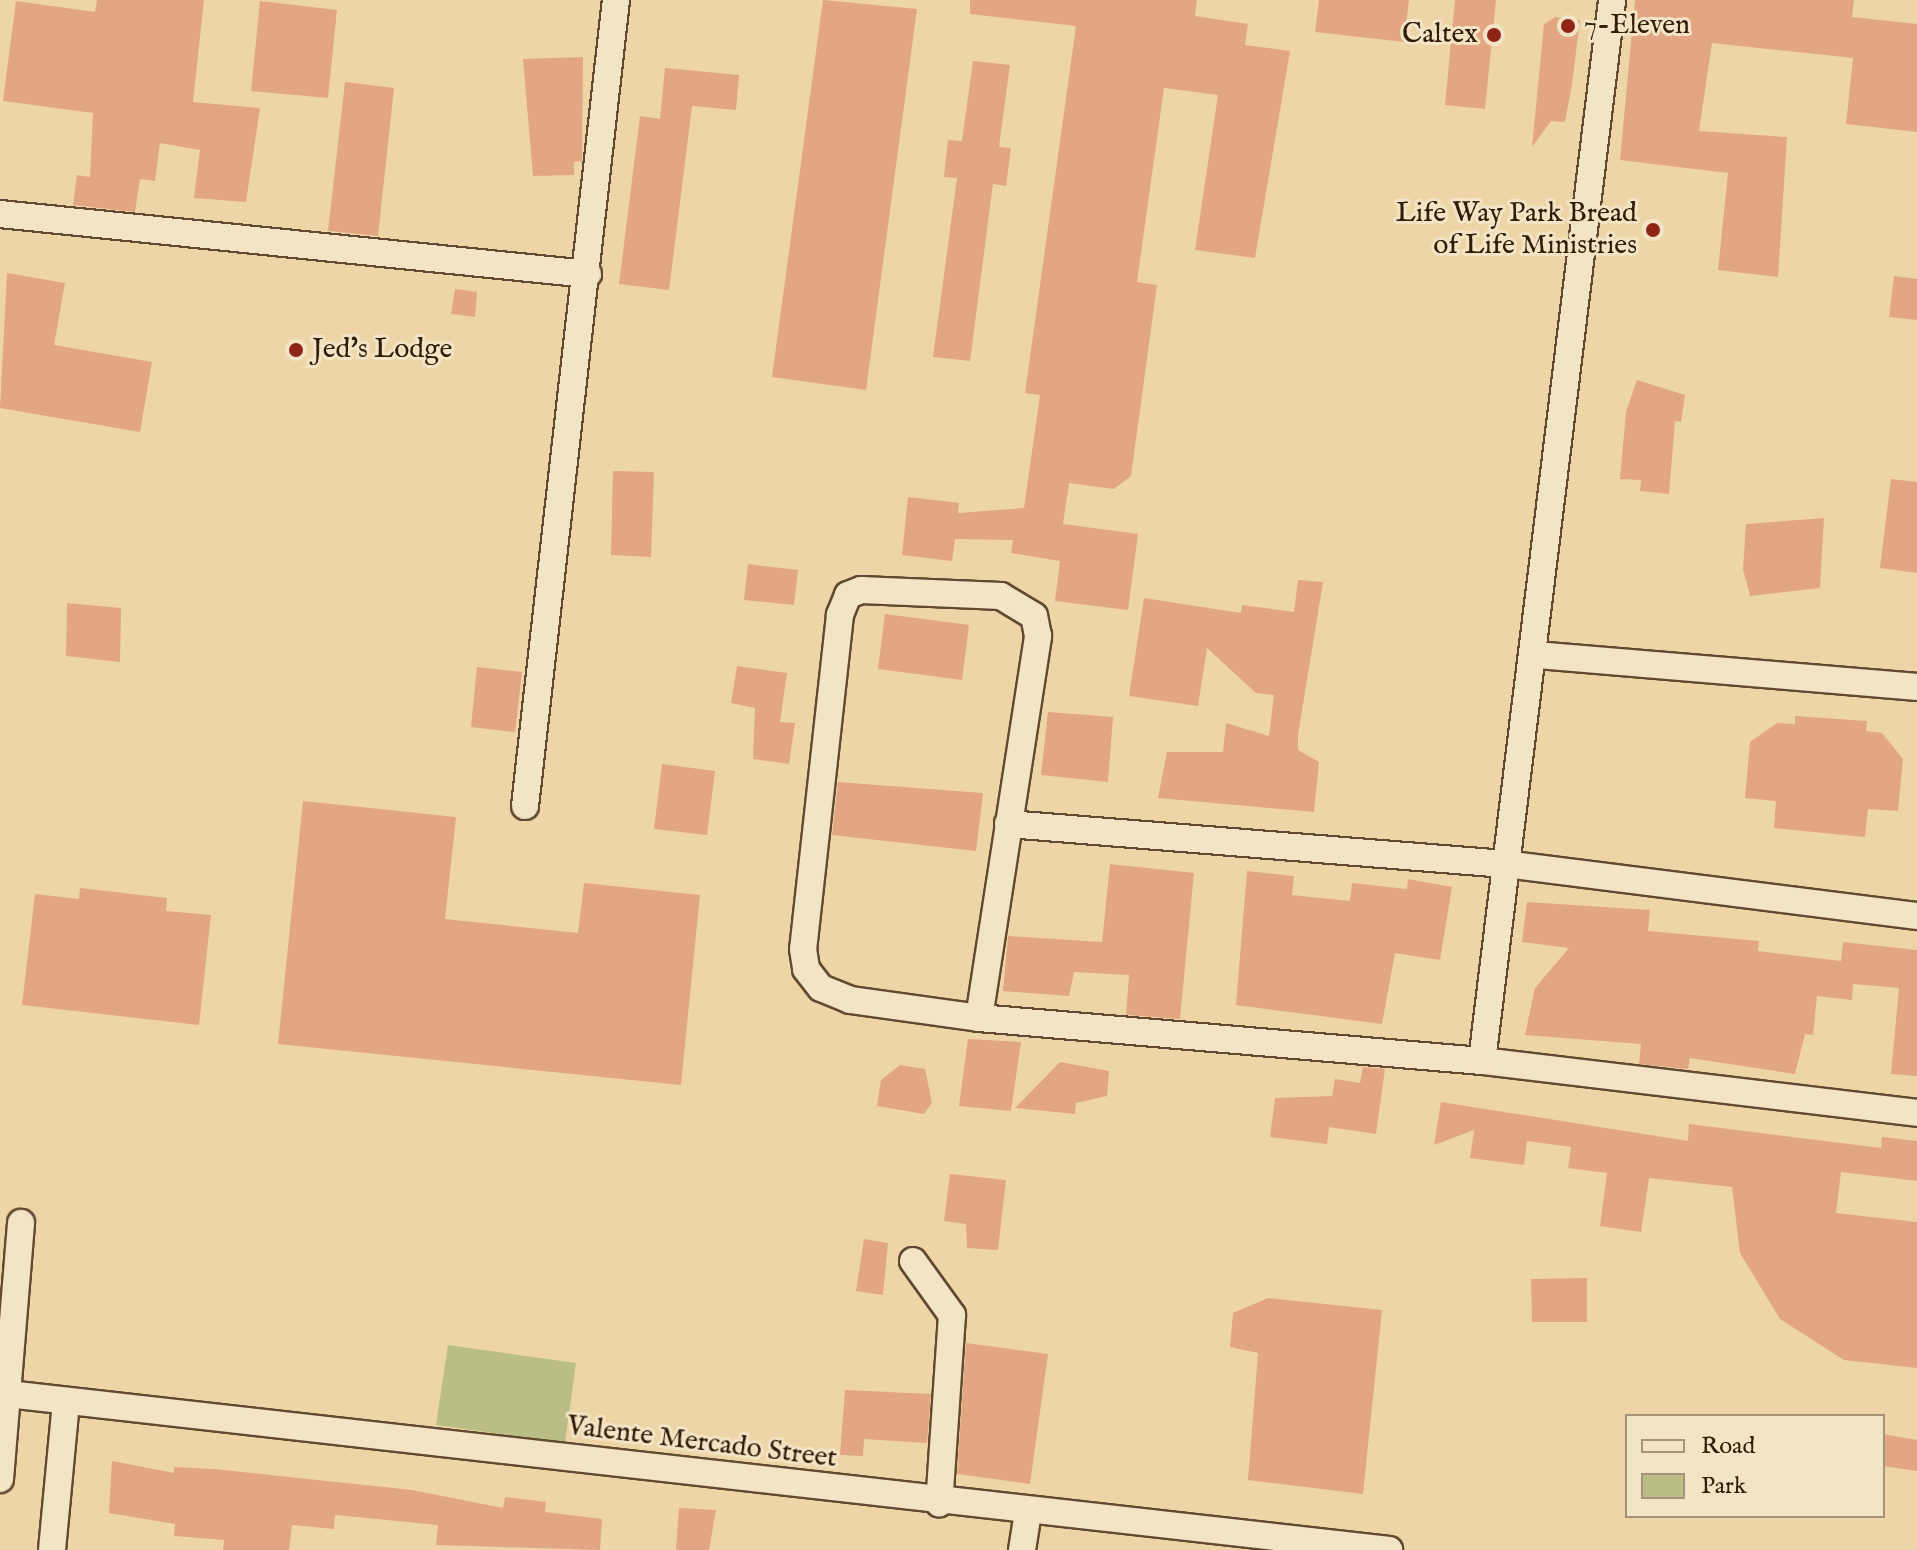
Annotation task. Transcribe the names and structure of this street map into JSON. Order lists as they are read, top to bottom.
{
  "streets": {
    "street": ["Valente Mercado Street"]
  },
  "places": [
    "7-Eleven",
    "Caltex",
    "Life Way Park Bread of Life Ministries",
    "Jed's Lodge"
  ],
  "legend": ["Road", "Park"]
}
